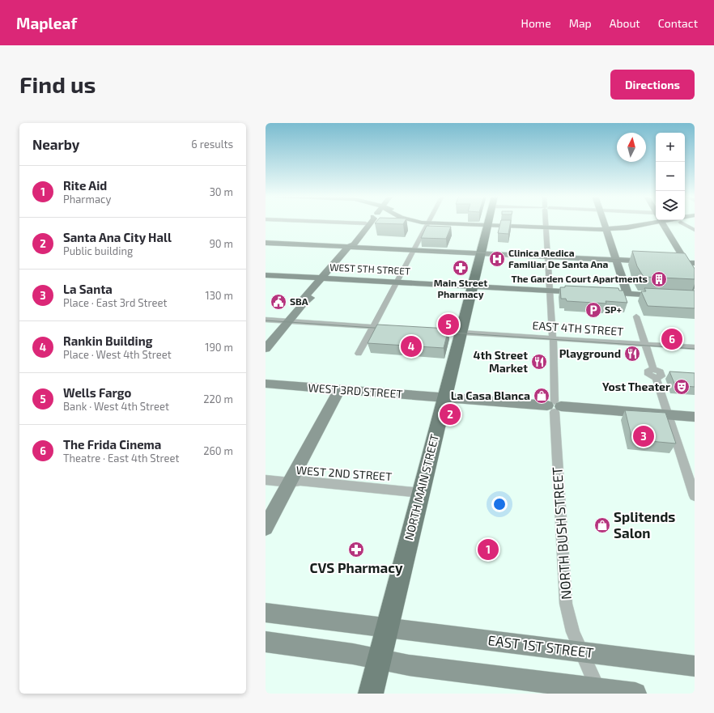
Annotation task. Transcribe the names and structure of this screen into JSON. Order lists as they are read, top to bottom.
{
  "streets": {
    "main road": [
      "WEST 5TH STREET",
      "WEST 3RD STREET",
      "NORTH MAIN STREET",
      "EAST 1ST STREET"
    ],
    "street": ["EAST 4TH STREET", "WEST 2ND STREET", "NORTH BUSH STREET"]
  },
  "crossings": [
    ["WEST 5TH STREET", "NORTH MAIN STREET"],
    ["WEST 5TH STREET", "NORTH BUSH STREET"],
    ["EAST 4TH STREET", "NORTH MAIN STREET"],
    ["EAST 4TH STREET", "NORTH BUSH STREET"],
    ["WEST 3RD STREET", "NORTH MAIN STREET"],
    ["WEST 3RD STREET", "NORTH BUSH STREET"],
    ["WEST 2ND STREET", "NORTH MAIN STREET"],
    ["NORTH MAIN STREET", "EAST 1ST STREET"],
    ["NORTH BUSH STREET", "EAST 1ST STREET"]
  ],
  "places": {
    "hospital": ["Clinica Medica Familiar De Santa Ana"],
    "pharmacy": ["Main Street Pharmacy", "CVS Pharmacy"],
    "building": ["The Garden Court Apartments"],
    "public building": ["SBA"],
    "parking": ["SP+"],
    "restaurant": ["Playground", "4th Street Market"],
    "theatre": ["Yost Theater"],
    "shop": ["La Casa Blanca", "Splitends Salon"]
  },
  "north": "top",
  "page": {
    "header": "Mapleaf",
    "nav": [
      "Home",
      "Map",
      "About",
      "Contact"
    ],
    "buttons": "Directions",
    "title": "Find us",
    "heading": ["Nearby", "6 results"],
    "map_buttons": ["+", "−"],
    "list": [
      {
        "mark": "1",
        "name": "Rite Aid",
        "note": "Pharmacy",
        "value": "30 m"
      },
      {
        "mark": "2",
        "name": "Santa Ana City Hall",
        "note": "Public building",
        "value": "90 m"
      },
      {
        "mark": "3",
        "name": "La Santa",
        "note": "Place · East 3rd Street",
        "value": "130 m"
      },
      {
        "mark": "4",
        "name": "Rankin Building",
        "note": "Place · West 4th Street",
        "value": "190 m"
      },
      {
        "mark": "5",
        "name": "Wells Fargo",
        "note": "Bank · West 4th Street",
        "value": "220 m"
      },
      {
        "mark": "6",
        "name": "The Frida Cinema",
        "note": "Theatre · East 4th Street",
        "value": "260 m"
      }
    ],
    "pins": [
      "5",
      "6",
      "4",
      "2",
      "3",
      "1"
    ]
  }
}
